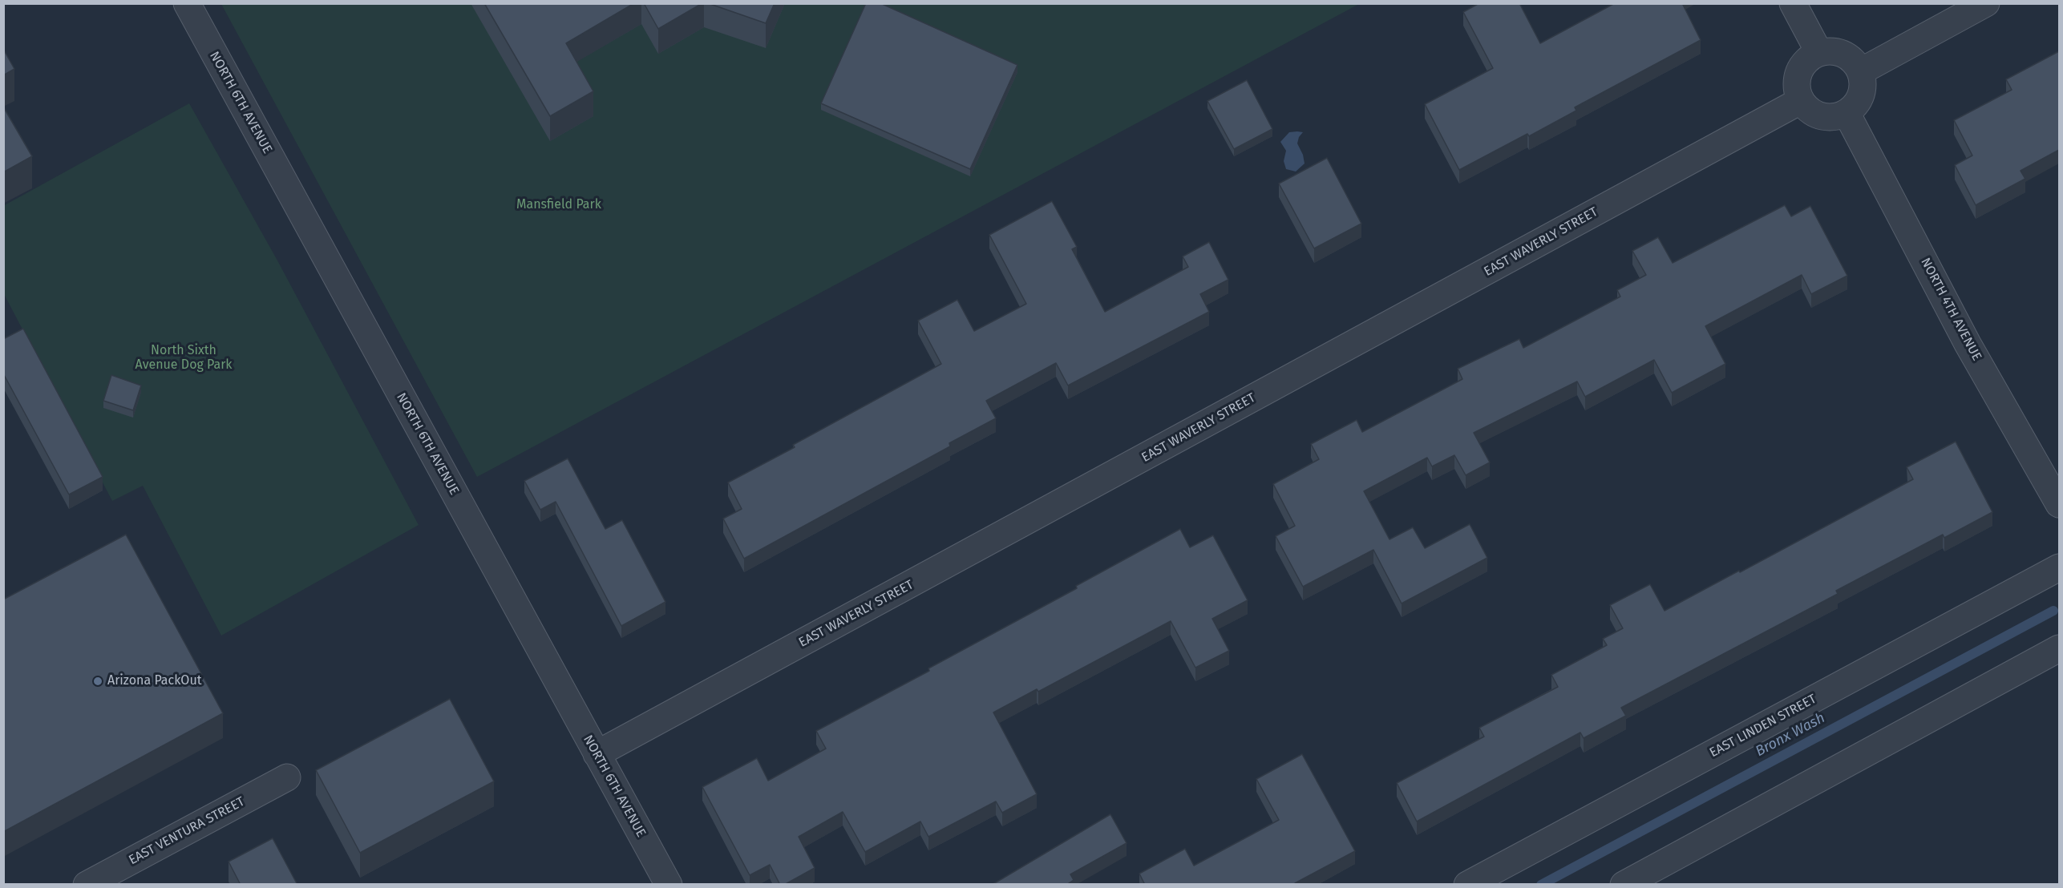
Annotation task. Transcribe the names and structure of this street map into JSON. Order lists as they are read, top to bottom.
{
  "streets": {
    "street": [
      "NORTH 6TH AVENUE",
      "EAST WAVERLY STREET",
      "NORTH 4TH AVENUE",
      "EAST LINDEN STREET",
      "EAST VENTURA STREET"
    ]
  },
  "crossings": [
    ["NORTH 6TH AVENUE", "EAST WAVERLY STREET"],
    ["EAST WAVERLY STREET", "NORTH 4TH AVENUE"]
  ],
  "water": ["Bronx Wash"],
  "parks": ["Mansfield Park", "North Sixth Avenue Dog Park"],
  "places": ["Arizona PackOut"]
}
